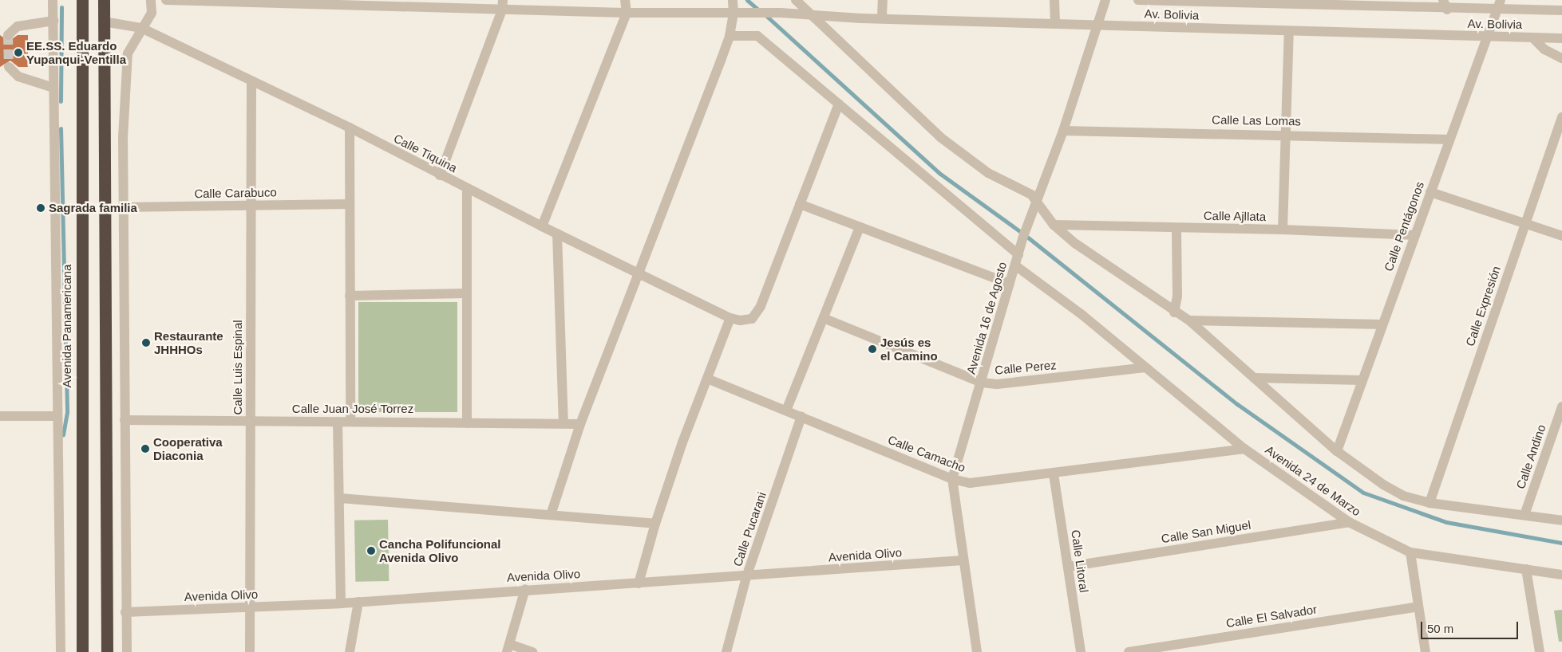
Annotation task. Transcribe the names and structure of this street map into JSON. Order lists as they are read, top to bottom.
{
  "streets": {
    "highway": ["Avenida Panamericana"],
    "street": [
      "Av. Bolivia",
      "Calle Las Lomas",
      "Calle Tiquina",
      "Calle Carabuco",
      "Calle Ajllata",
      "Calle Pentágonos",
      "Calle Expresión",
      "Avenida 16 de Agosto",
      "Calle Luis Espinal",
      "Calle Perez",
      "Calle Juan José Torrez",
      "Calle Camacho",
      "Calle Andino",
      "Avenida 24 de Marzo",
      "Calle Pucarani",
      "Calle San Miguel",
      "Avenida Olivo",
      "Calle Litoral",
      "Calle El Salvador"
    ]
  },
  "crossings": [
    ["Av. Bolivia", "Calle Pentágonos"],
    ["Av. Bolivia", "Avenida 16 de Agosto"],
    ["Calle Las Lomas", "Calle Pentágonos"],
    ["Calle Las Lomas", "Avenida 16 de Agosto"],
    ["Calle Tiquina", "Calle Luis Espinal"],
    ["Calle Carabuco", "Calle Luis Espinal"],
    ["Calle Ajllata", "Calle Pentágonos"],
    ["Avenida 16 de Agosto", "Calle Perez"],
    ["Avenida 16 de Agosto", "Calle Camacho"],
    ["Avenida 16 de Agosto", "Avenida 24 de Marzo"],
    ["Avenida 16 de Agosto", "Avenida Olivo"],
    ["Calle Luis Espinal", "Calle Juan José Torrez"],
    ["Calle Luis Espinal", "Avenida Olivo"],
    ["Calle Perez", "Avenida 24 de Marzo"],
    ["Calle Camacho", "Avenida 24 de Marzo"],
    ["Calle Camacho", "Calle Pucarani"],
    ["Calle Camacho", "Calle Litoral"],
    ["Avenida 24 de Marzo", "Calle San Miguel"],
    ["Calle Pucarani", "Avenida Olivo"],
    ["Calle San Miguel", "Calle Litoral"]
  ],
  "places": [
    "EE.SS. Eduardo Yupanqui-Ventilla",
    "Sagrada familia",
    "Restaurante JHHHOs",
    "Jesús es el Camino",
    "Cooperativa Diaconia",
    "Cancha Polifuncional Avenida Olivo"
  ],
  "scale_bar": "50 m"
}
